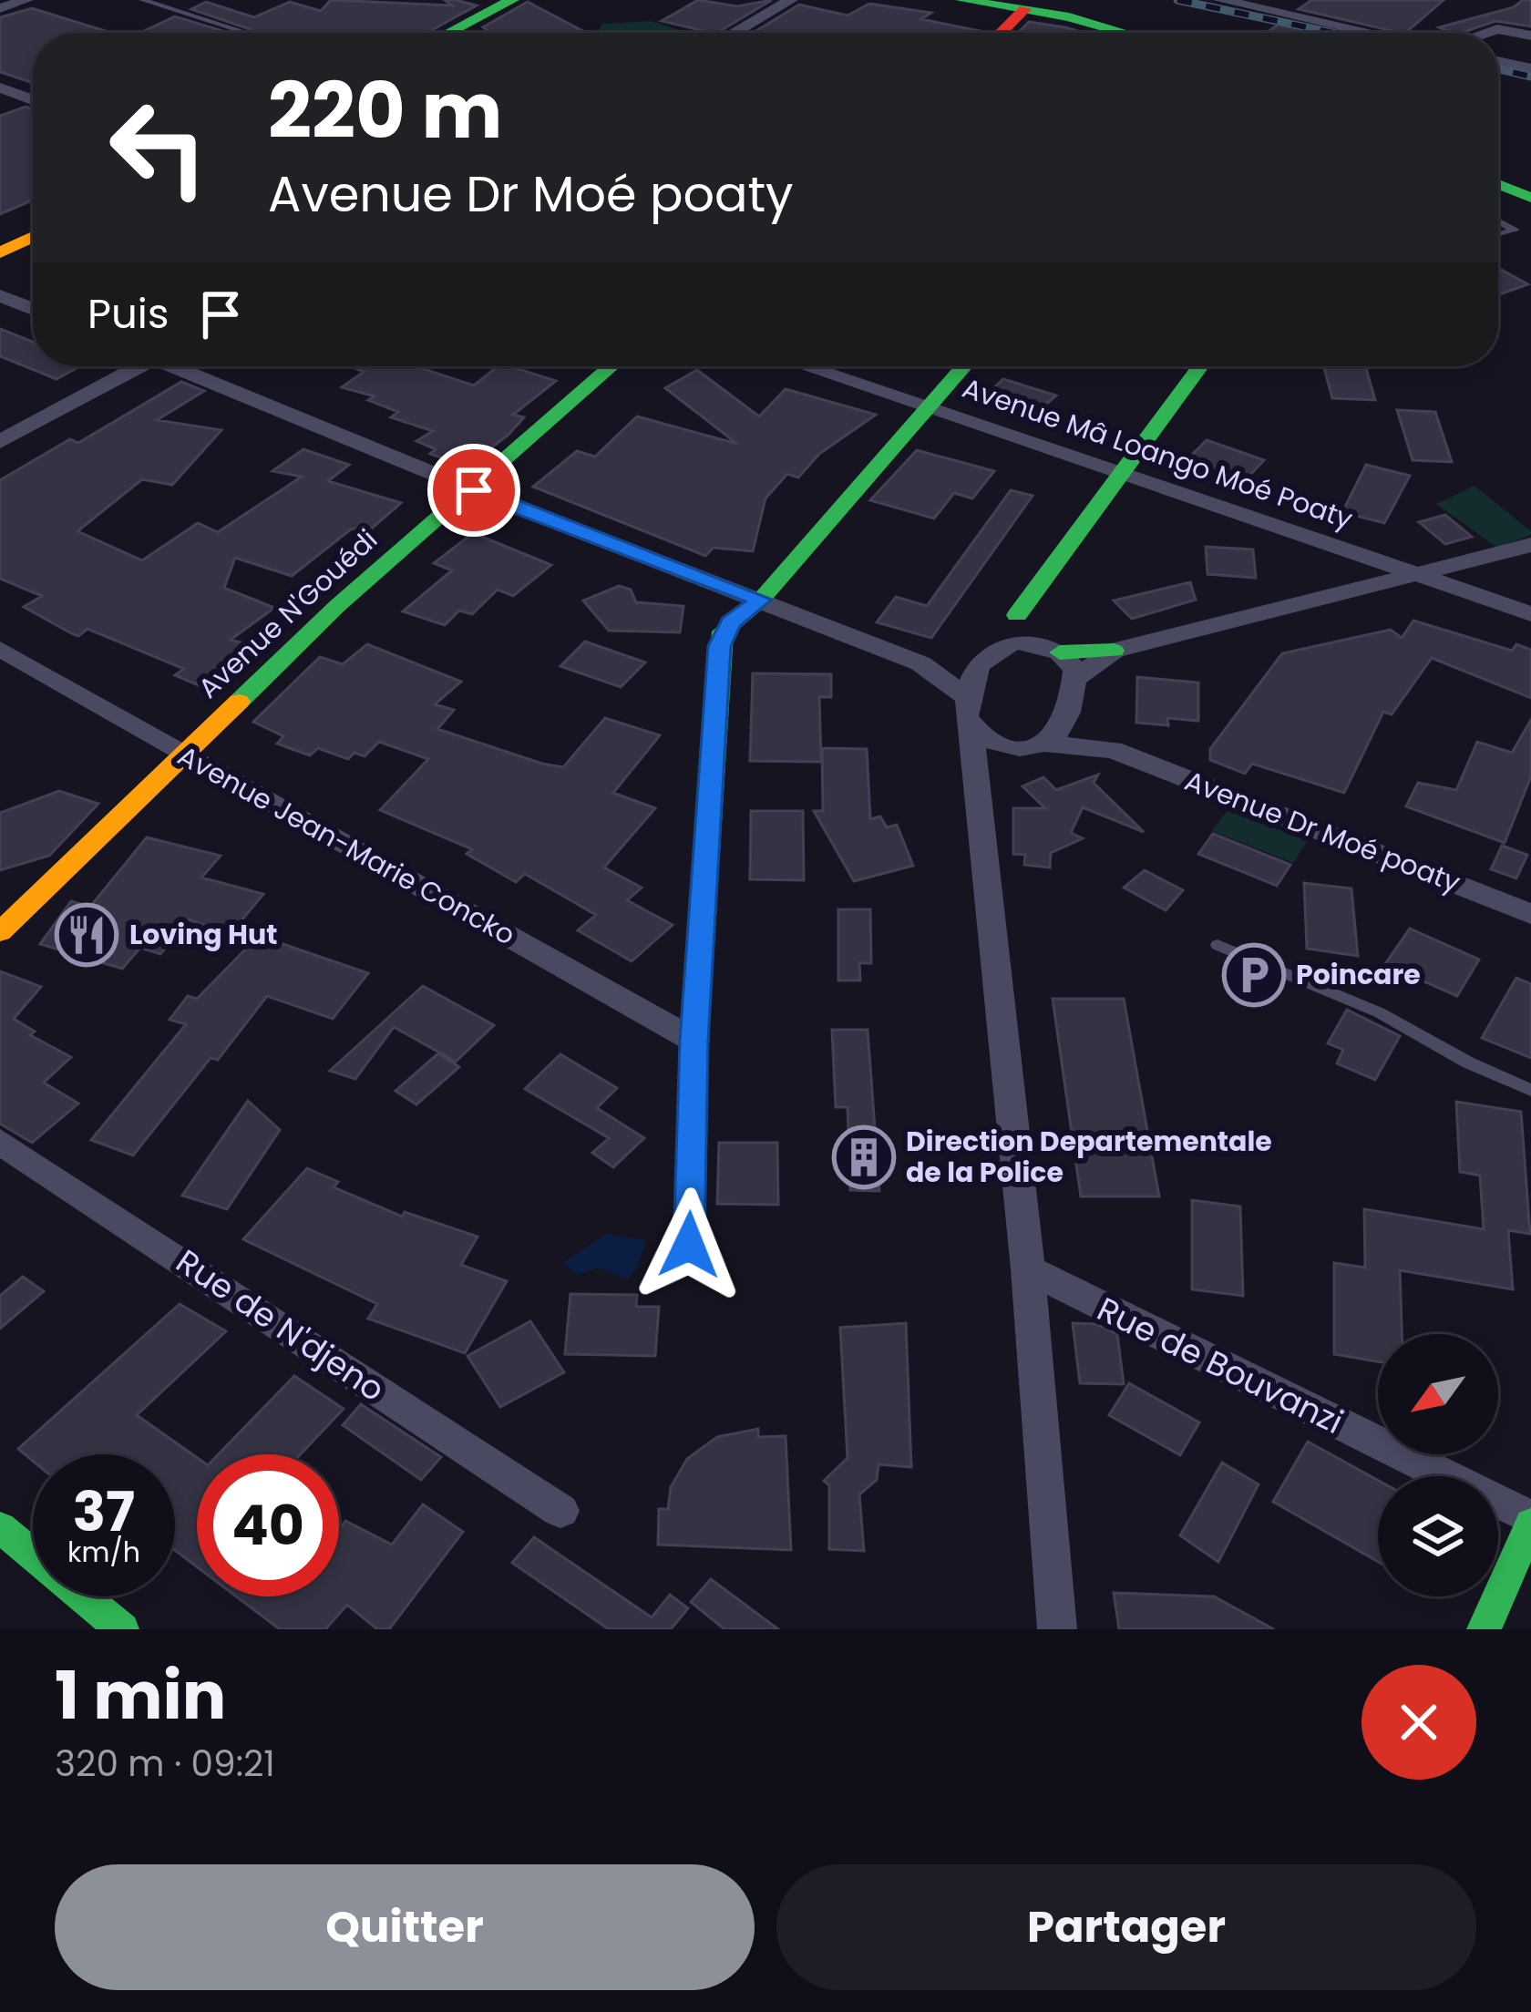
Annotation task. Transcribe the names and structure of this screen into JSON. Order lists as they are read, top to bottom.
{
  "streets": {
    "street": [
      "Avenue Mâ Loango Moé Poaty",
      "Avenue N'Gouédi",
      "Avenue Dr Moé poaty",
      "Avenue Jean-Marie Concko",
      "Rue de N'djeno",
      "Rue de Bouvanzi"
    ]
  },
  "crossings": [
    ["Avenue N'Gouédi", "Avenue Jean-Marie Concko"]
  ],
  "places": {
    "restaurant": ["Loving Hut"],
    "parking": ["Poincare"],
    "building": ["Direction Departementale de la Police"]
  },
  "north": "bottom left",
  "page": {
    "turn": ["220 m", "Avenue Dr Moé poaty"],
    "then": "Puis",
    "speed": "37 km/h",
    "limit": "40",
    "heading": ["1 min", "320 m · 09:21"],
    "buttons": ["Quitter", "Partager"]
  }
}
